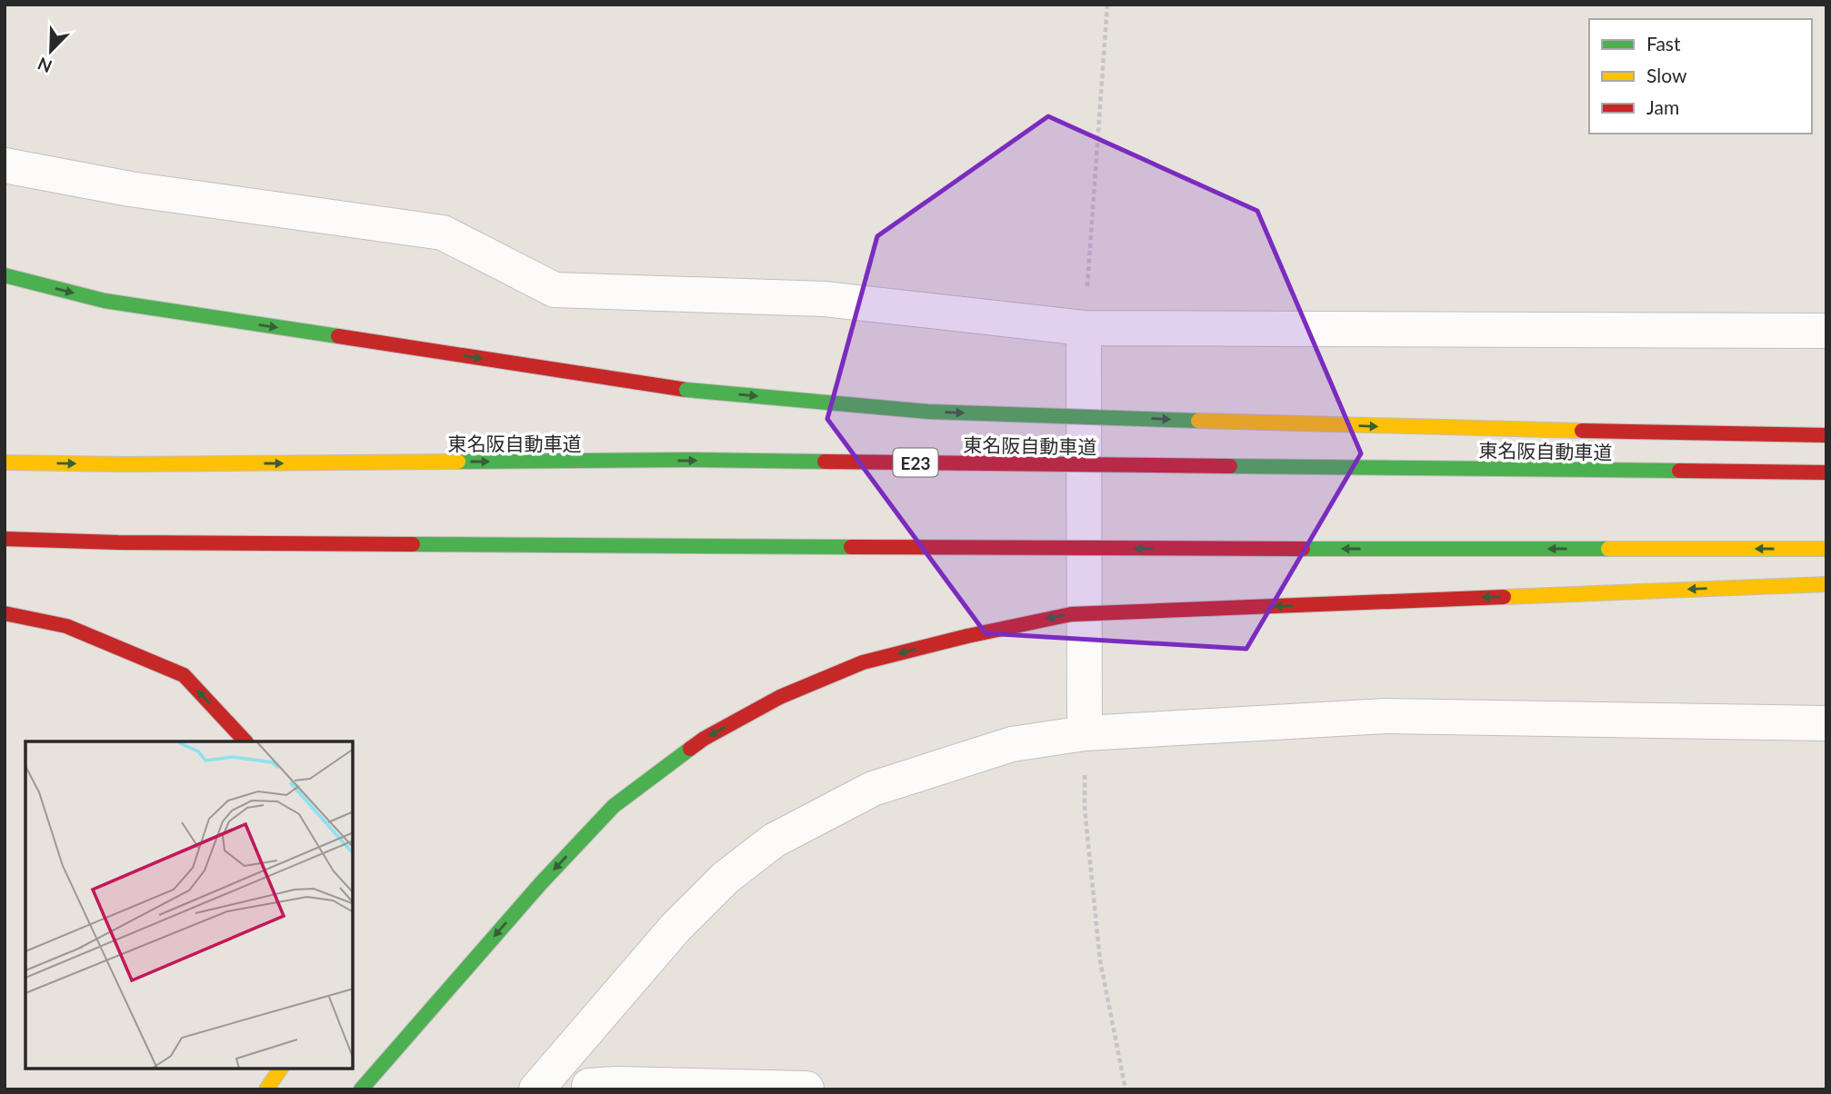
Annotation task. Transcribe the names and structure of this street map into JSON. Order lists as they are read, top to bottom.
{
  "streets": {
    "highway": ["東名阪自動車道", "E23"]
  },
  "legend": ["Fast", "Slow", "Jam"],
  "north": "bottom left"
}
